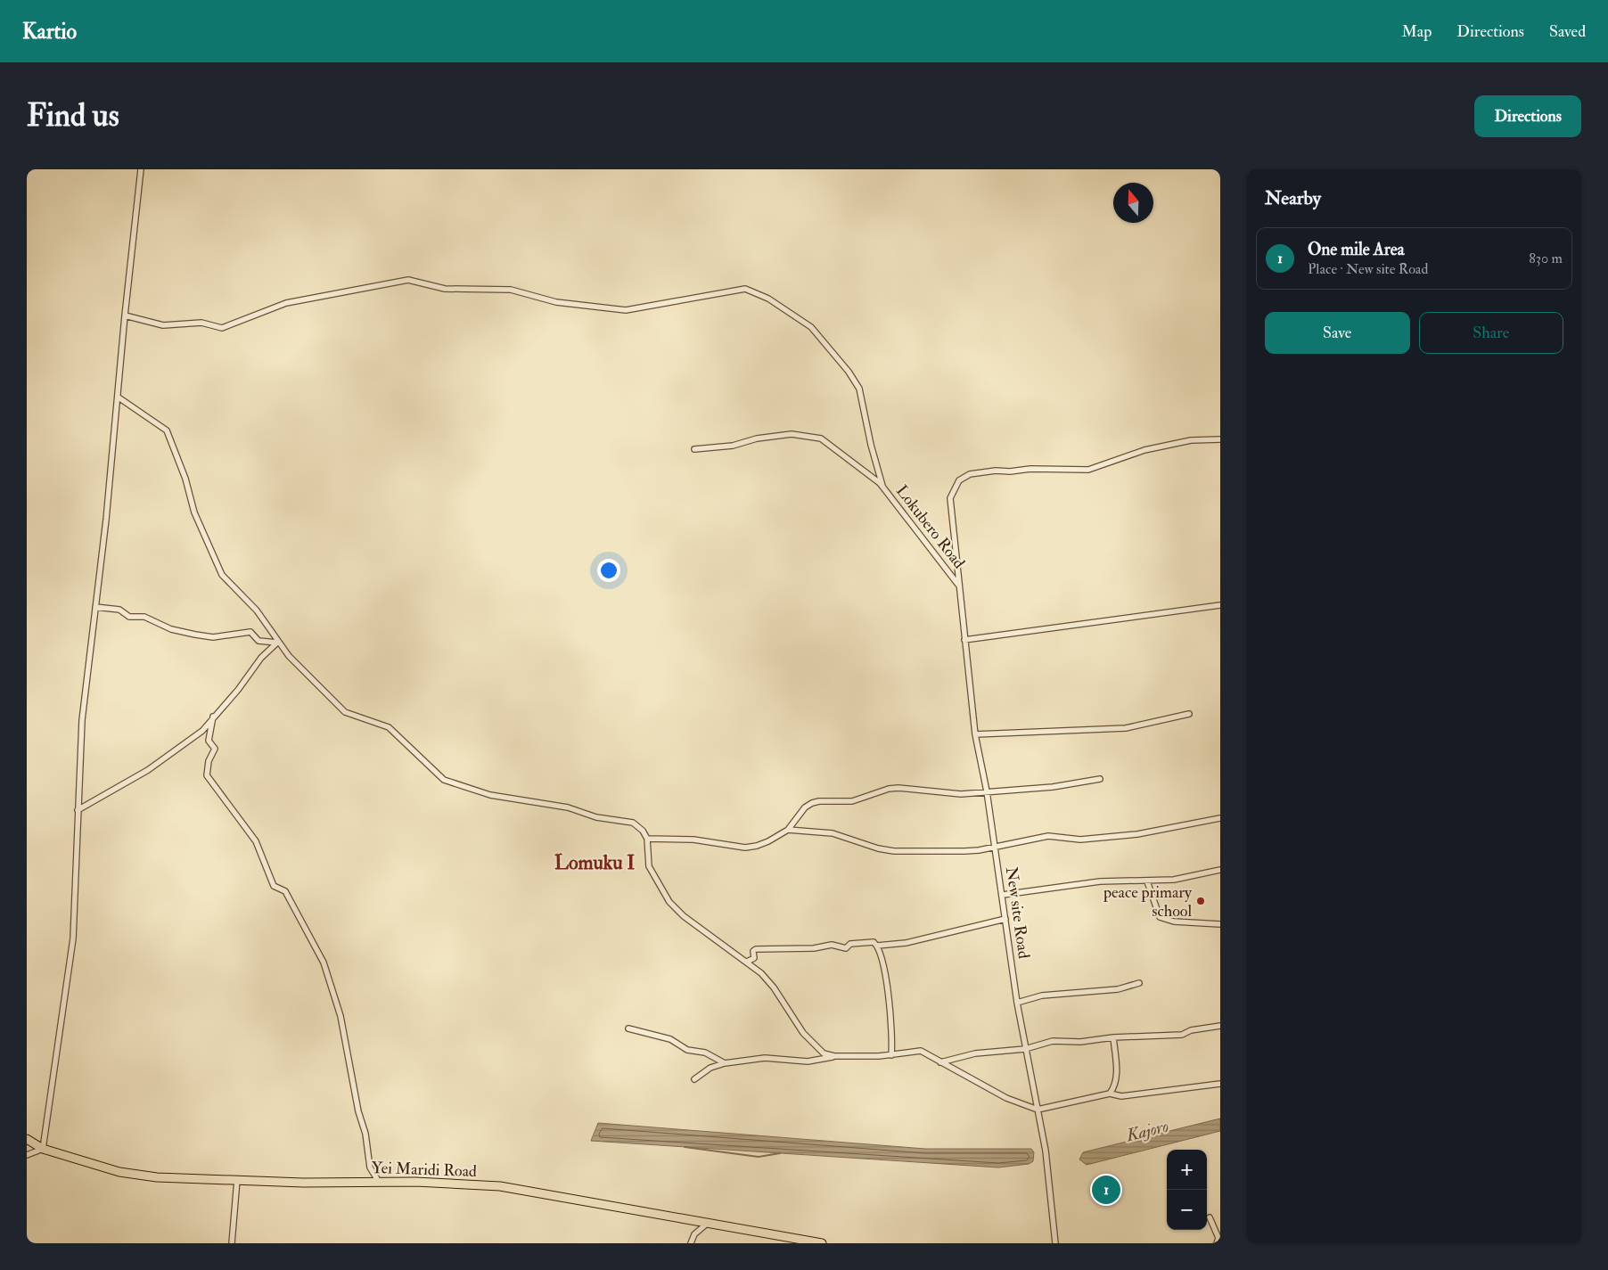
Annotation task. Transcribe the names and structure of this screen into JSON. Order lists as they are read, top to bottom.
{
  "streets": {
    "main road": ["Yei Maridi Road"],
    "street": ["Lokubero Road", "New site Road"]
  },
  "crossings": [
    ["Lokubero Road", "New site Road"]
  ],
  "districts": ["Lomuku I"],
  "water": ["Kajoro"],
  "places": ["peace primary school"],
  "north": "top",
  "page": {
    "header": "Kartio",
    "nav": ["Map", "Directions", "Saved"],
    "buttons": [
      "Directions",
      ["Save", "Share"]
    ],
    "title": "Find us",
    "heading": "Nearby",
    "list": [
      {
        "mark": "1",
        "name": "One mile Area",
        "note": "Place · New site Road",
        "value": "830 m"
      }
    ],
    "map_buttons": ["+", "−"],
    "pins": "1"
  }
}
